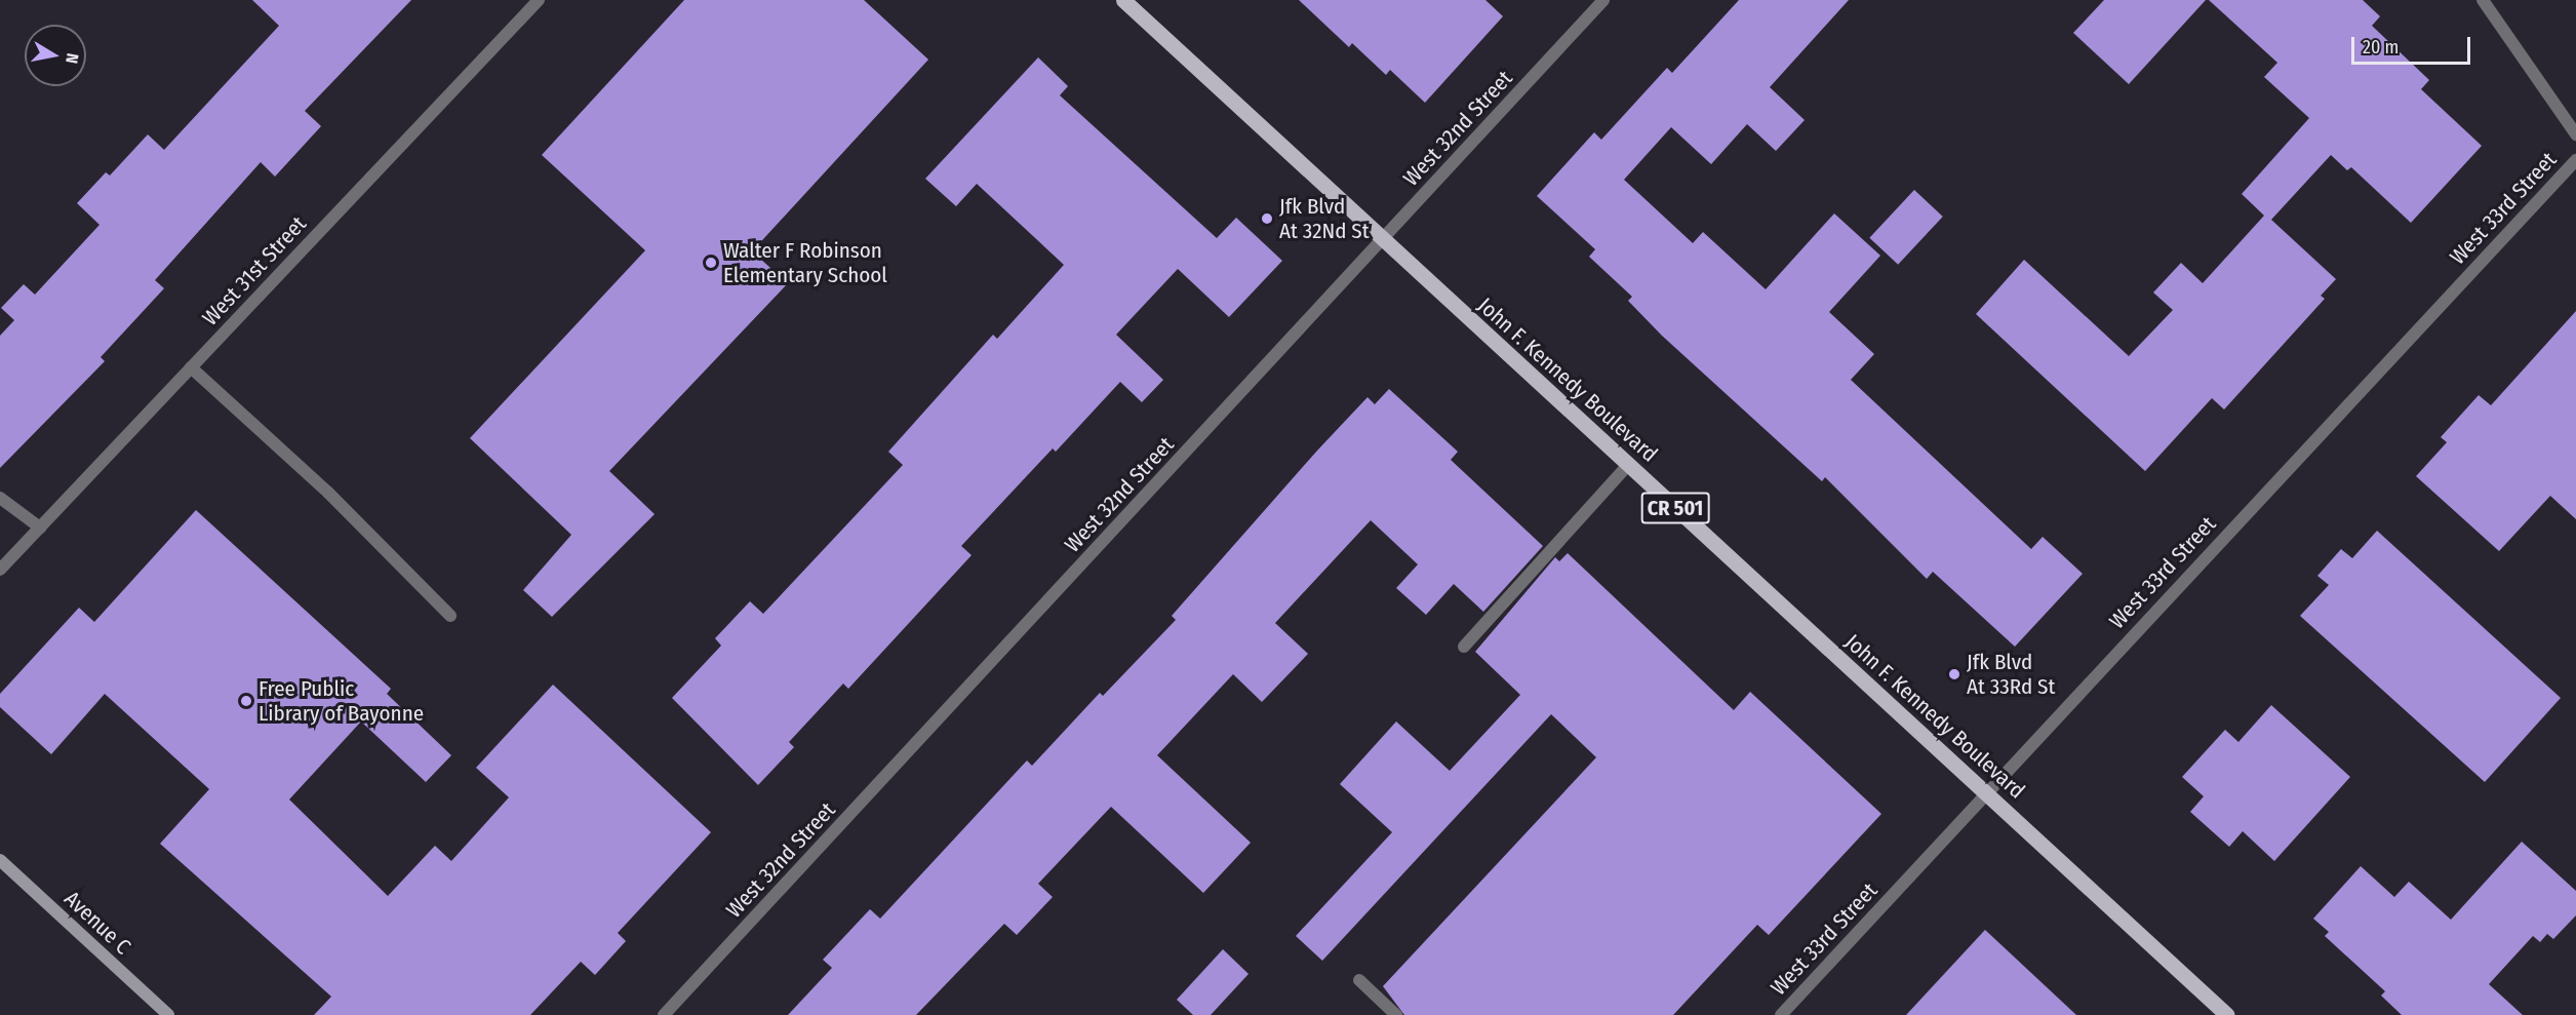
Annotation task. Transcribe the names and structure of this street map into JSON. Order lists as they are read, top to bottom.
{
  "streets": {
    "main road": ["John F. Kennedy Boulevard", "CR 501", "Avenue C"],
    "street": ["West 32nd Street", "West 33rd Street", "West 31st Street"]
  },
  "crossings": [
    ["West 32nd Street", "John F. Kennedy Boulevard"],
    ["West 33rd Street", "John F. Kennedy Boulevard"]
  ],
  "places": [
    "Jfk Blvd At 32Nd St",
    "Walter F Robinson Elementary School",
    "Jfk Blvd At 33Rd St",
    "Free Public Library of Bayonne"
  ],
  "scale_bar": "20 m",
  "north": "right"
}
